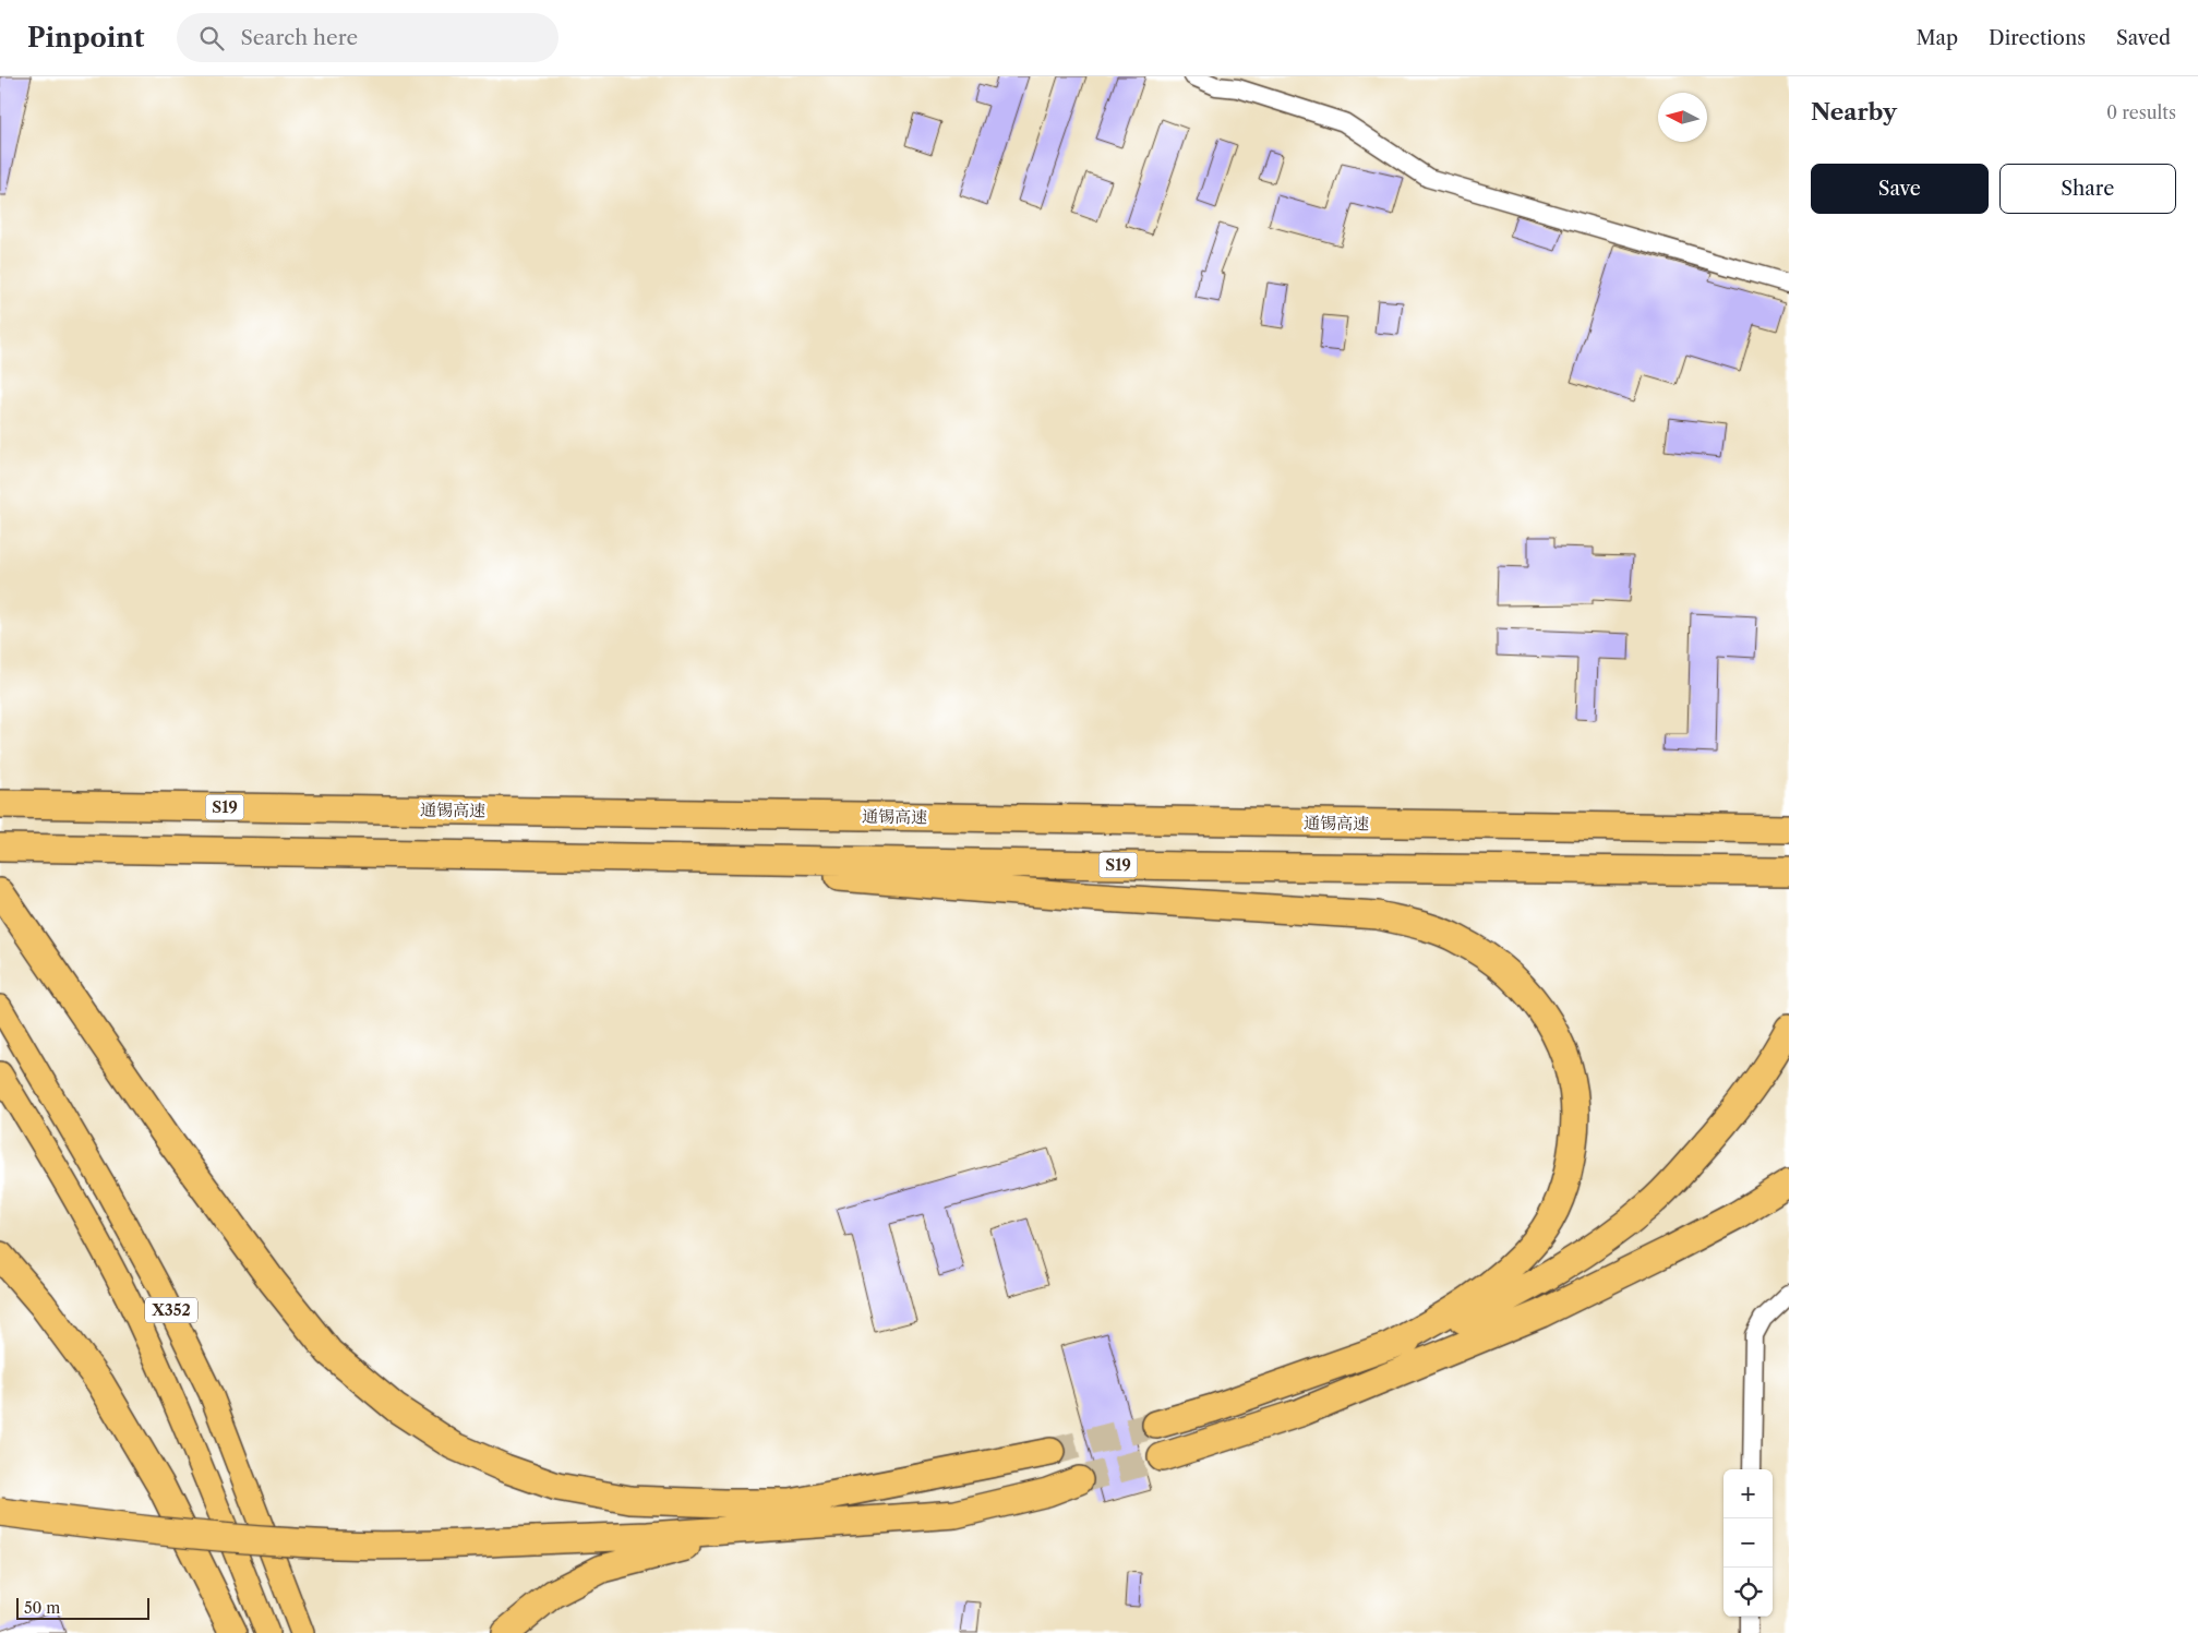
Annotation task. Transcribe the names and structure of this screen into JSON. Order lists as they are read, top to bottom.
{
  "streets": {
    "highway": ["S19", "通锡高速"],
    "main road": ["X352"]
  },
  "scale_bar": "50 m",
  "north": "left",
  "page": {
    "header": "Pinpoint",
    "search": "Search here",
    "nav": ["Map", "Directions", "Saved"],
    "heading": ["Nearby", "0 results"],
    "buttons": ["Save", "Share"],
    "map_buttons": ["+", "−"],
    "scale": "50 m"
  }
}
